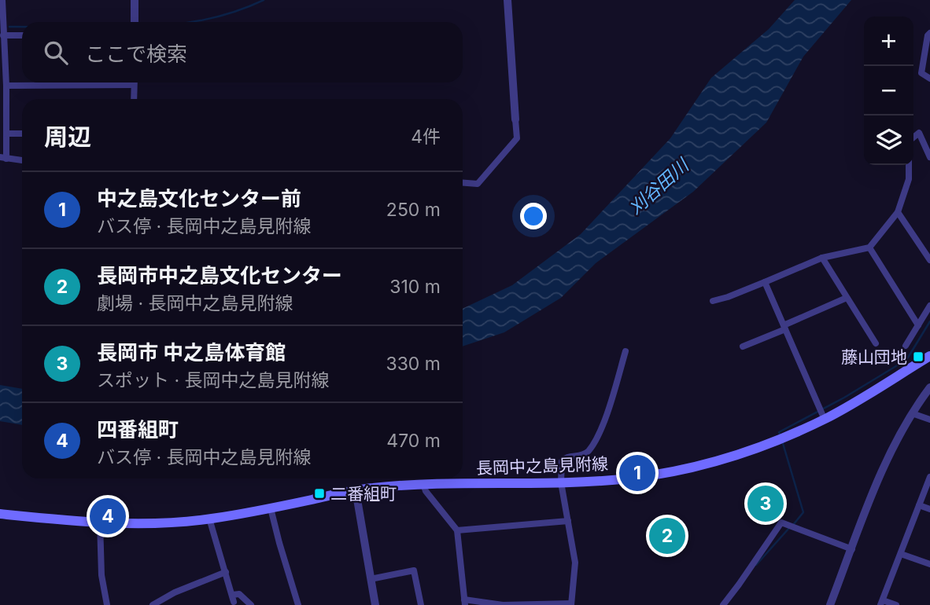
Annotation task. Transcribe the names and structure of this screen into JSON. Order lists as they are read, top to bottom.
{
  "streets": {
    "main road": ["長岡中之島見附線"]
  },
  "water": ["刈谷田川"],
  "places": {
    "transit": ["藤山団地", "二番組町"]
  },
  "page": {
    "map_buttons": ["+", "−"],
    "search": "ここで検索",
    "heading": ["周辺", "4件"],
    "list": [
      {
        "mark": "1",
        "name": "中之島文化センター前",
        "note": "バス停 · 長岡中之島見附線",
        "value": "250 m"
      },
      {
        "mark": "2",
        "name": "長岡市中之島文化センター",
        "note": "劇場 · 長岡中之島見附線",
        "value": "310 m"
      },
      {
        "mark": "3",
        "name": "長岡市 中之島体育館",
        "note": "スポット · 長岡中之島見附線",
        "value": "330 m"
      },
      {
        "mark": "4",
        "name": "四番組町",
        "note": "バス停 · 長岡中之島見附線",
        "value": "470 m"
      }
    ],
    "pins": [
      "1",
      "3",
      "4",
      "2"
    ]
  }
}
